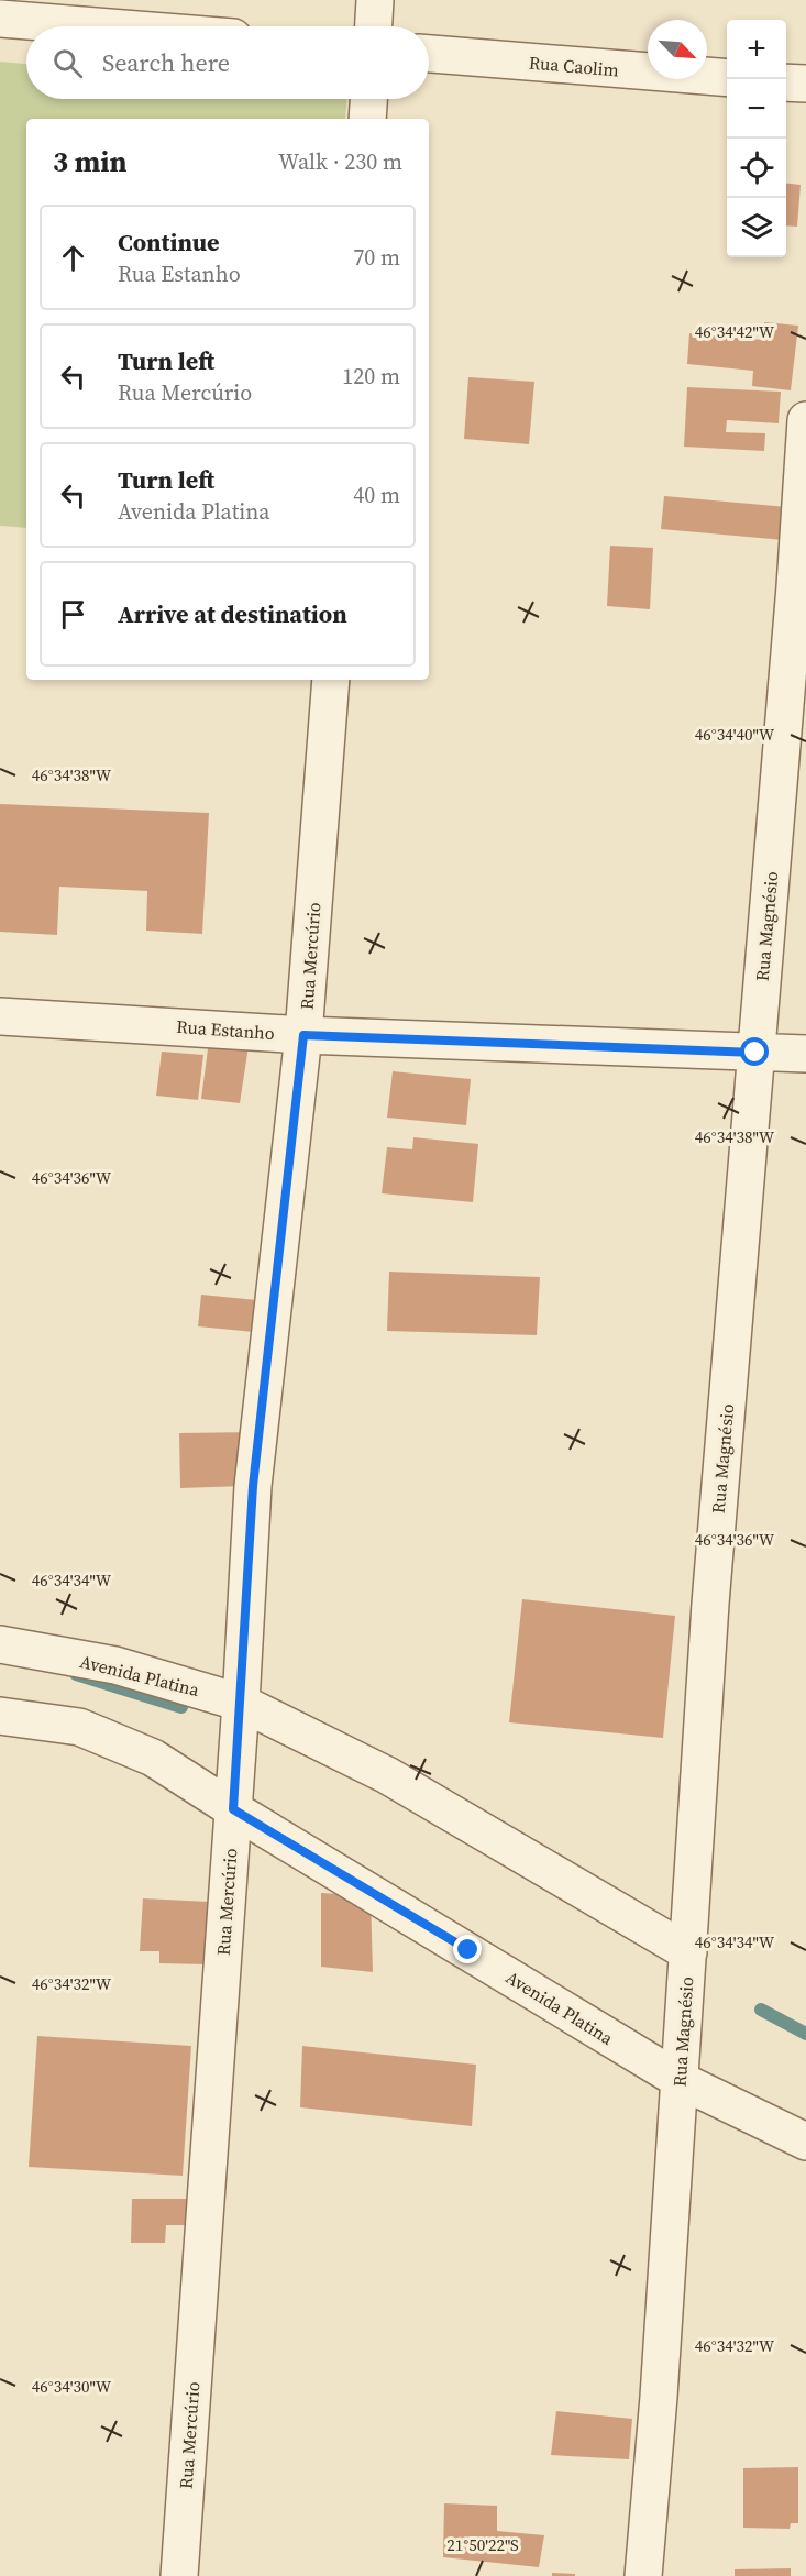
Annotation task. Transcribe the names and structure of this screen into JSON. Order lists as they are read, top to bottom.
{
  "streets": {
    "street": [
      "Rua Caolim",
      "Rua Magnésio",
      "Rua Mercúrio",
      "Rua Estanho",
      "Avenida Platina"
    ]
  },
  "crossings": [
    ["Rua Magnésio", "Rua Estanho"],
    ["Rua Magnésio", "Avenida Platina"],
    ["Rua Mercúrio", "Rua Estanho"],
    ["Rua Mercúrio", "Avenida Platina"]
  ],
  "north": "bottom right",
  "page": {
    "map_buttons": ["+", "−"],
    "search": "Search here",
    "heading": ["3 min", "Walk · 230 m"],
    "list": [
      ["Continue", "Rua Estanho", "70 m"],
      ["Turn left", "Rua Mercúrio", "120 m"],
      ["Turn left", "Avenida Platina", "40 m"],
      "Arrive at destination"
    ]
  },
  "coordinates": [
    "46°34'42\"W",
    "46°34'40\"W",
    "46°34'38\"W",
    "46°34'36\"W",
    "46°34'34\"W",
    "46°34'32\"W",
    "46°34'30\"W",
    "21°50'22\"S"
  ]
}
